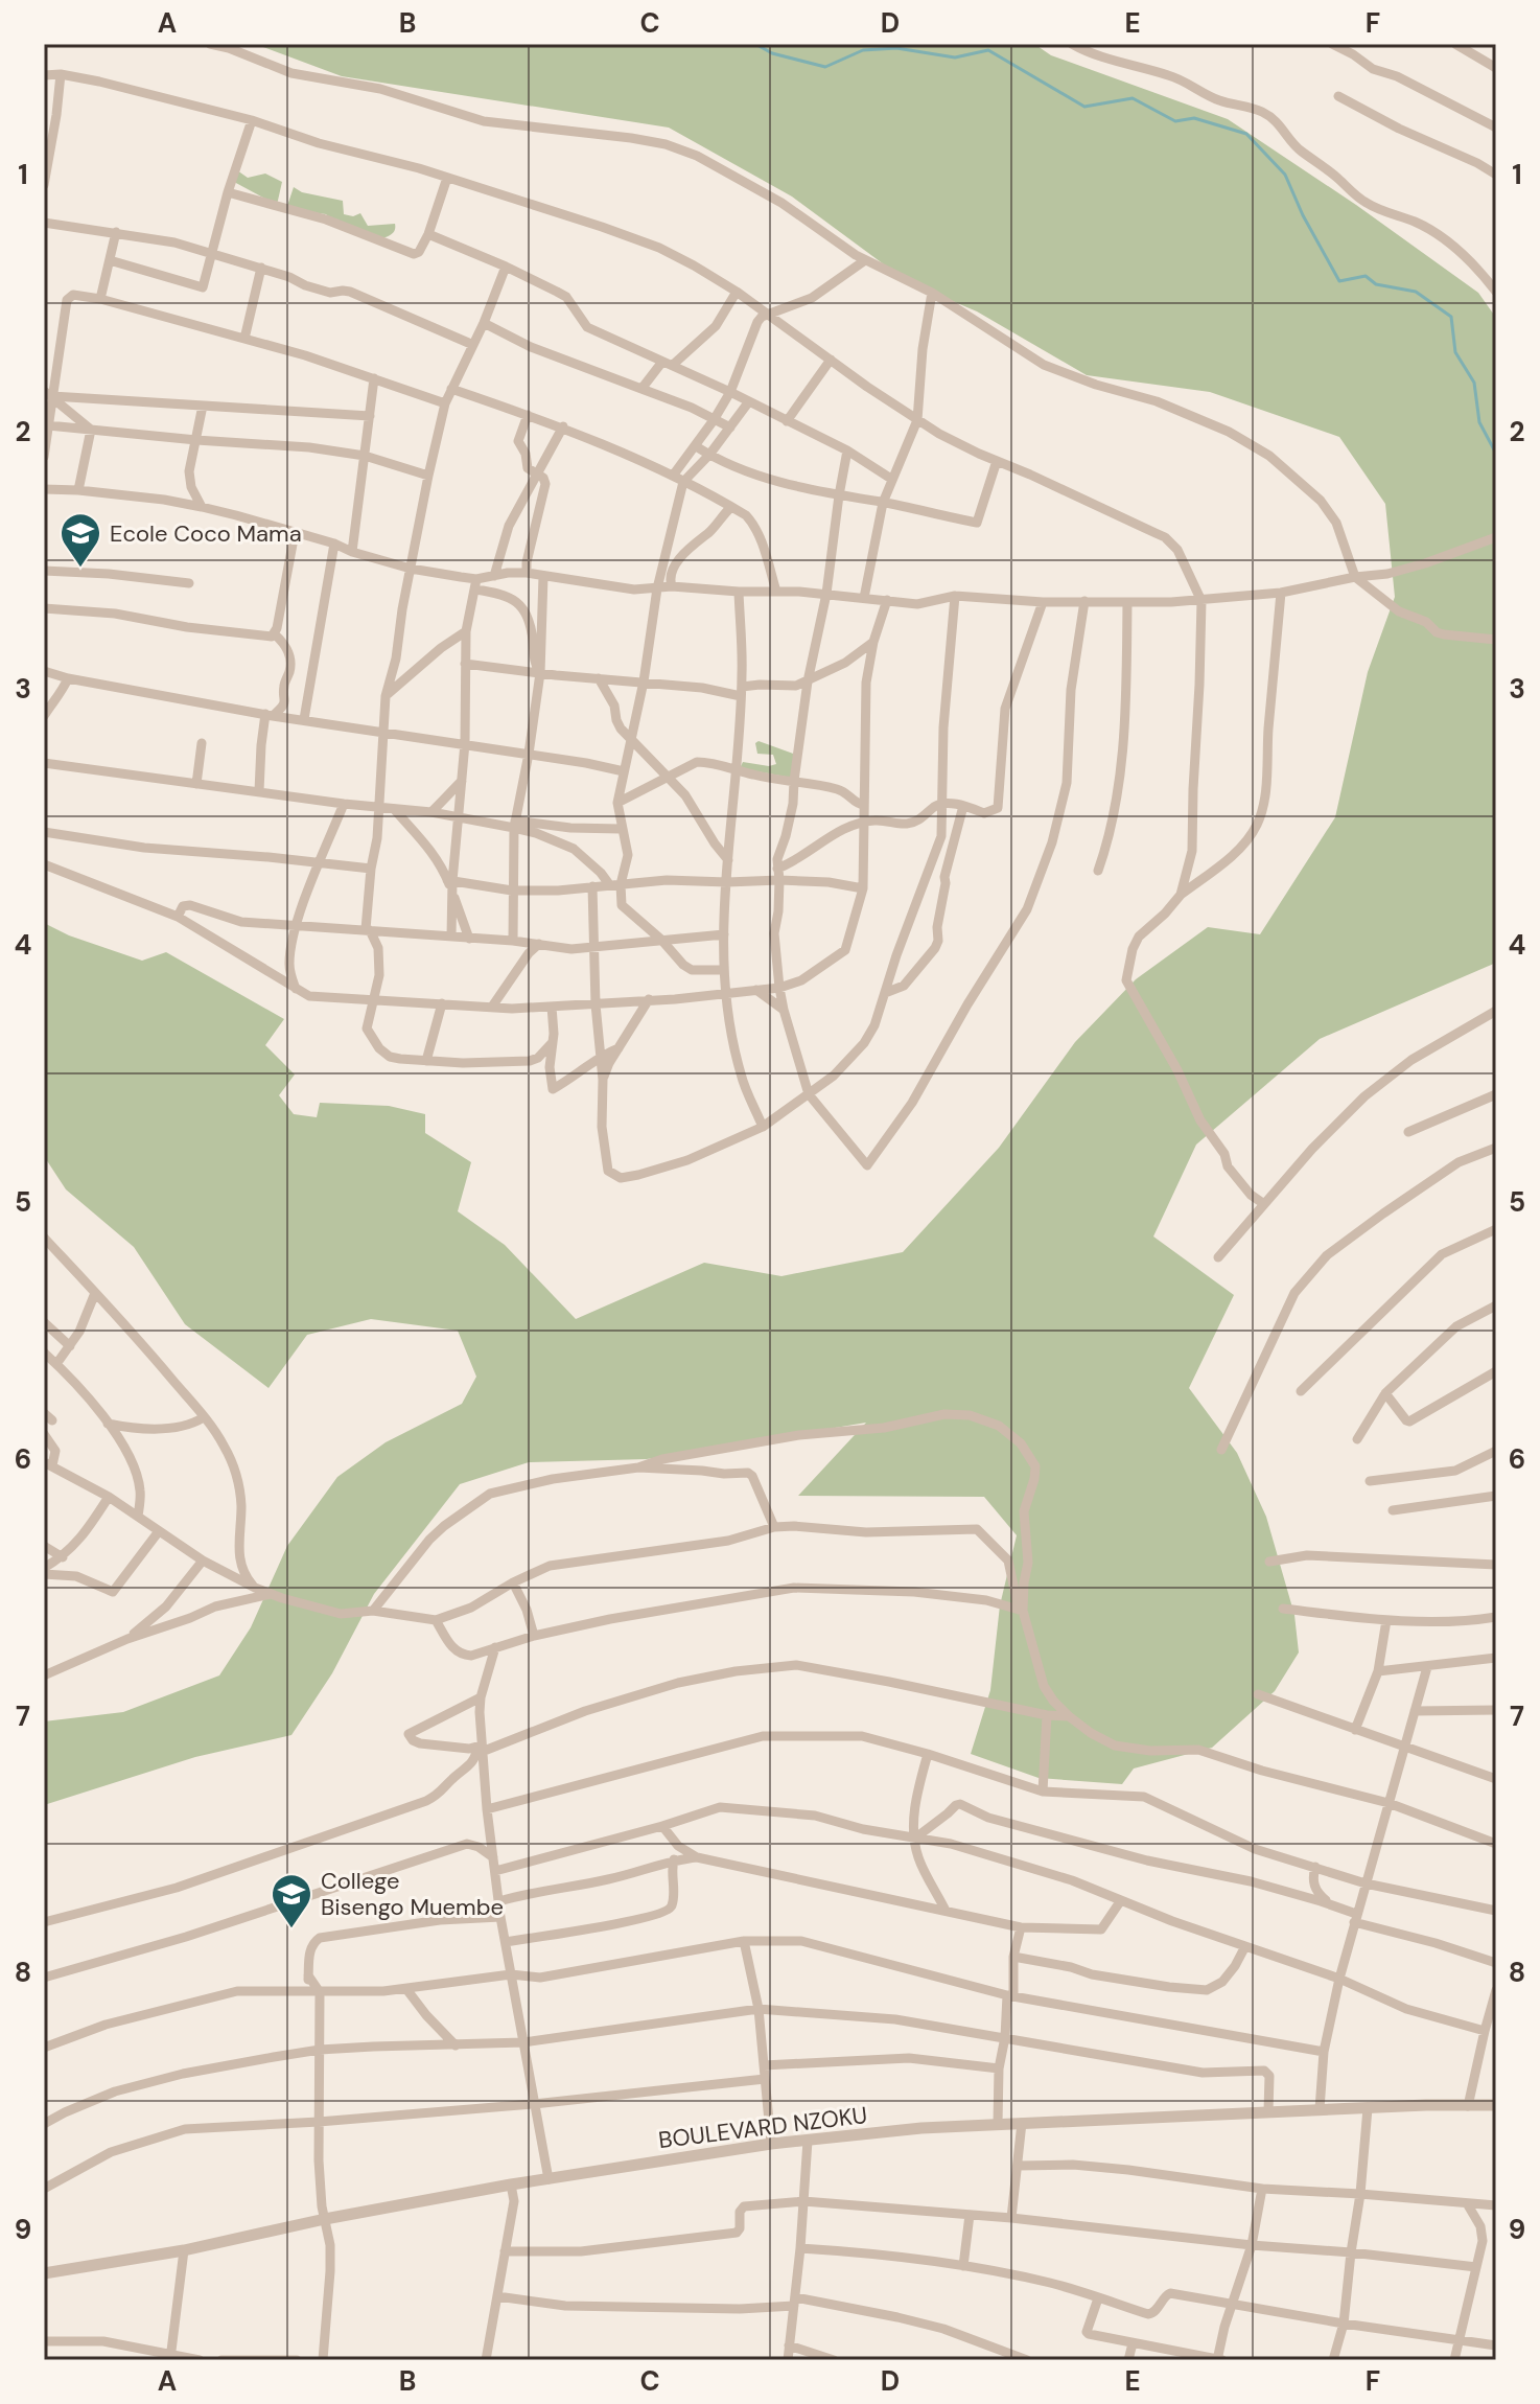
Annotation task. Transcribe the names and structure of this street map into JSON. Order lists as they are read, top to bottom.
{
  "streets": {
    "street": ["BOULEVARD NZOKU"]
  },
  "places": {
    "school or university": ["Ecole Coco Mama", "College Bisengo Muembe"]
  },
  "grid": {
    "columns": [
      "A",
      "B",
      "C",
      "D",
      "E",
      "F"
    ],
    "rows": [
      "1",
      "2",
      "3",
      "4",
      "5",
      "6",
      "7",
      "8",
      "9"
    ]
  }
}
